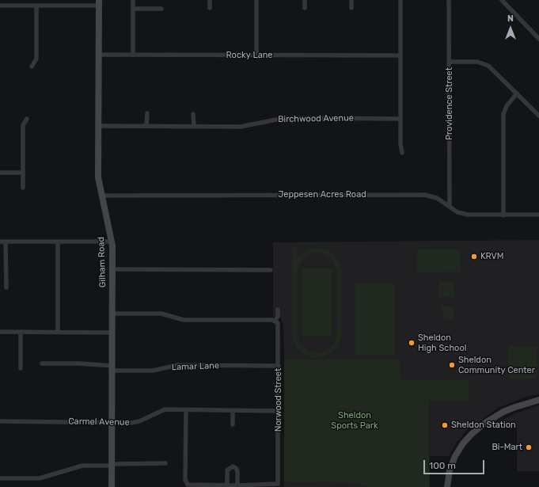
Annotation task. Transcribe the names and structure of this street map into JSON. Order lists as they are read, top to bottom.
{
  "streets": {
    "street": [
      "Rocky Lane",
      "Providence Street",
      "Birchwood Avenue",
      "Jeppesen Acres Road",
      "Gilham Road",
      "Lamar Lane",
      "Norwood Street",
      "Carmel Avenue"
    ]
  },
  "crossings": [
    ["Rocky Lane", "Gilham Road"],
    ["Providence Street", "Jeppesen Acres Road"],
    ["Birchwood Avenue", "Gilham Road"],
    ["Jeppesen Acres Road", "Gilham Road"],
    ["Gilham Road", "Lamar Lane"],
    ["Gilham Road", "Carmel Avenue"],
    ["Lamar Lane", "Norwood Street"],
    ["Norwood Street", "Carmel Avenue"]
  ],
  "parks": ["Sheldon Sports Park"],
  "places": [
    "KRVM",
    "Sheldon High School",
    "Sheldon Community Center",
    "Sheldon Station",
    "Bi-Mart"
  ],
  "scale_bar": "100 m",
  "north": "top"
}
